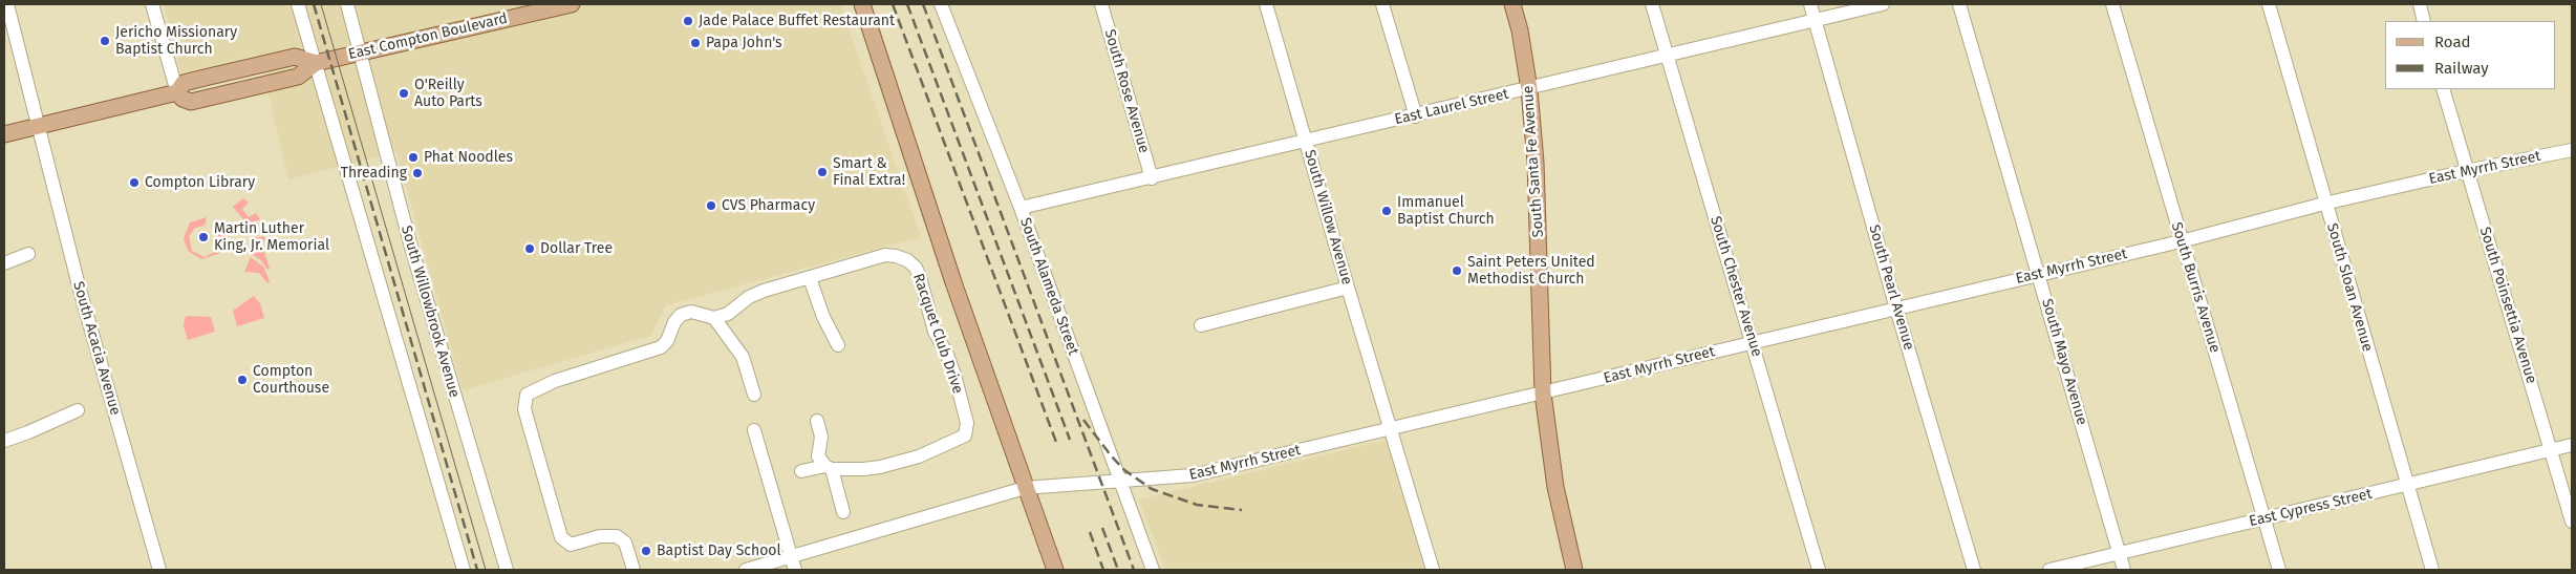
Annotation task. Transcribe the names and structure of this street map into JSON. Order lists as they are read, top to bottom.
{
  "streets": {
    "main road": ["East Compton Boulevard", "South Santa Fe Avenue"],
    "street": [
      "South Rose Avenue",
      "East Laurel Street",
      "East Myrrh Street",
      "South Willow Avenue",
      "South Alameda Street",
      "South Chester Avenue",
      "South Pearl Avenue",
      "South Burris Avenue",
      "South Sloan Avenue",
      "South Poinsettia Avenue",
      "South Willowbrook Avenue",
      "Racquet Club Drive",
      "South Acacia Avenue",
      "South Mayo Avenue",
      "East Cypress Street"
    ]
  },
  "crossings": [
    ["East Compton Boulevard", "South Willowbrook Avenue"],
    ["South Rose Avenue", "East Laurel Street"],
    ["East Laurel Street", "South Santa Fe Avenue"],
    ["East Laurel Street", "South Willow Avenue"],
    ["East Laurel Street", "South Alameda Street"],
    ["East Laurel Street", "South Chester Avenue"],
    ["East Laurel Street", "South Pearl Avenue"],
    ["South Santa Fe Avenue", "East Myrrh Street"],
    ["East Myrrh Street", "South Willow Avenue"],
    ["East Myrrh Street", "South Alameda Street"],
    ["East Myrrh Street", "South Chester Avenue"],
    ["East Myrrh Street", "South Pearl Avenue"],
    ["East Myrrh Street", "South Burris Avenue"],
    ["East Myrrh Street", "South Sloan Avenue"],
    ["East Myrrh Street", "South Poinsettia Avenue"],
    ["East Myrrh Street", "South Mayo Avenue"],
    ["South Burris Avenue", "East Cypress Street"],
    ["South Sloan Avenue", "East Cypress Street"],
    ["South Poinsettia Avenue", "East Cypress Street"],
    ["South Mayo Avenue", "East Cypress Street"]
  ],
  "places": [
    "Jade Palace Buffet Restaurant",
    "Jericho Missionary Baptist Church",
    "Papa John's",
    "O'Reilly Auto Parts",
    "Phat Noodles",
    "Smart & Final Extra!",
    "Threading",
    "Compton Library",
    "CVS Pharmacy",
    "Immanuel Baptist Church",
    "Martin Luther King, Jr. Memorial",
    "Dollar Tree",
    "Saint Peters United Methodist Church",
    "Compton Courthouse",
    "Baptist Day School"
  ],
  "legend": ["Road", "Railway"]
}
